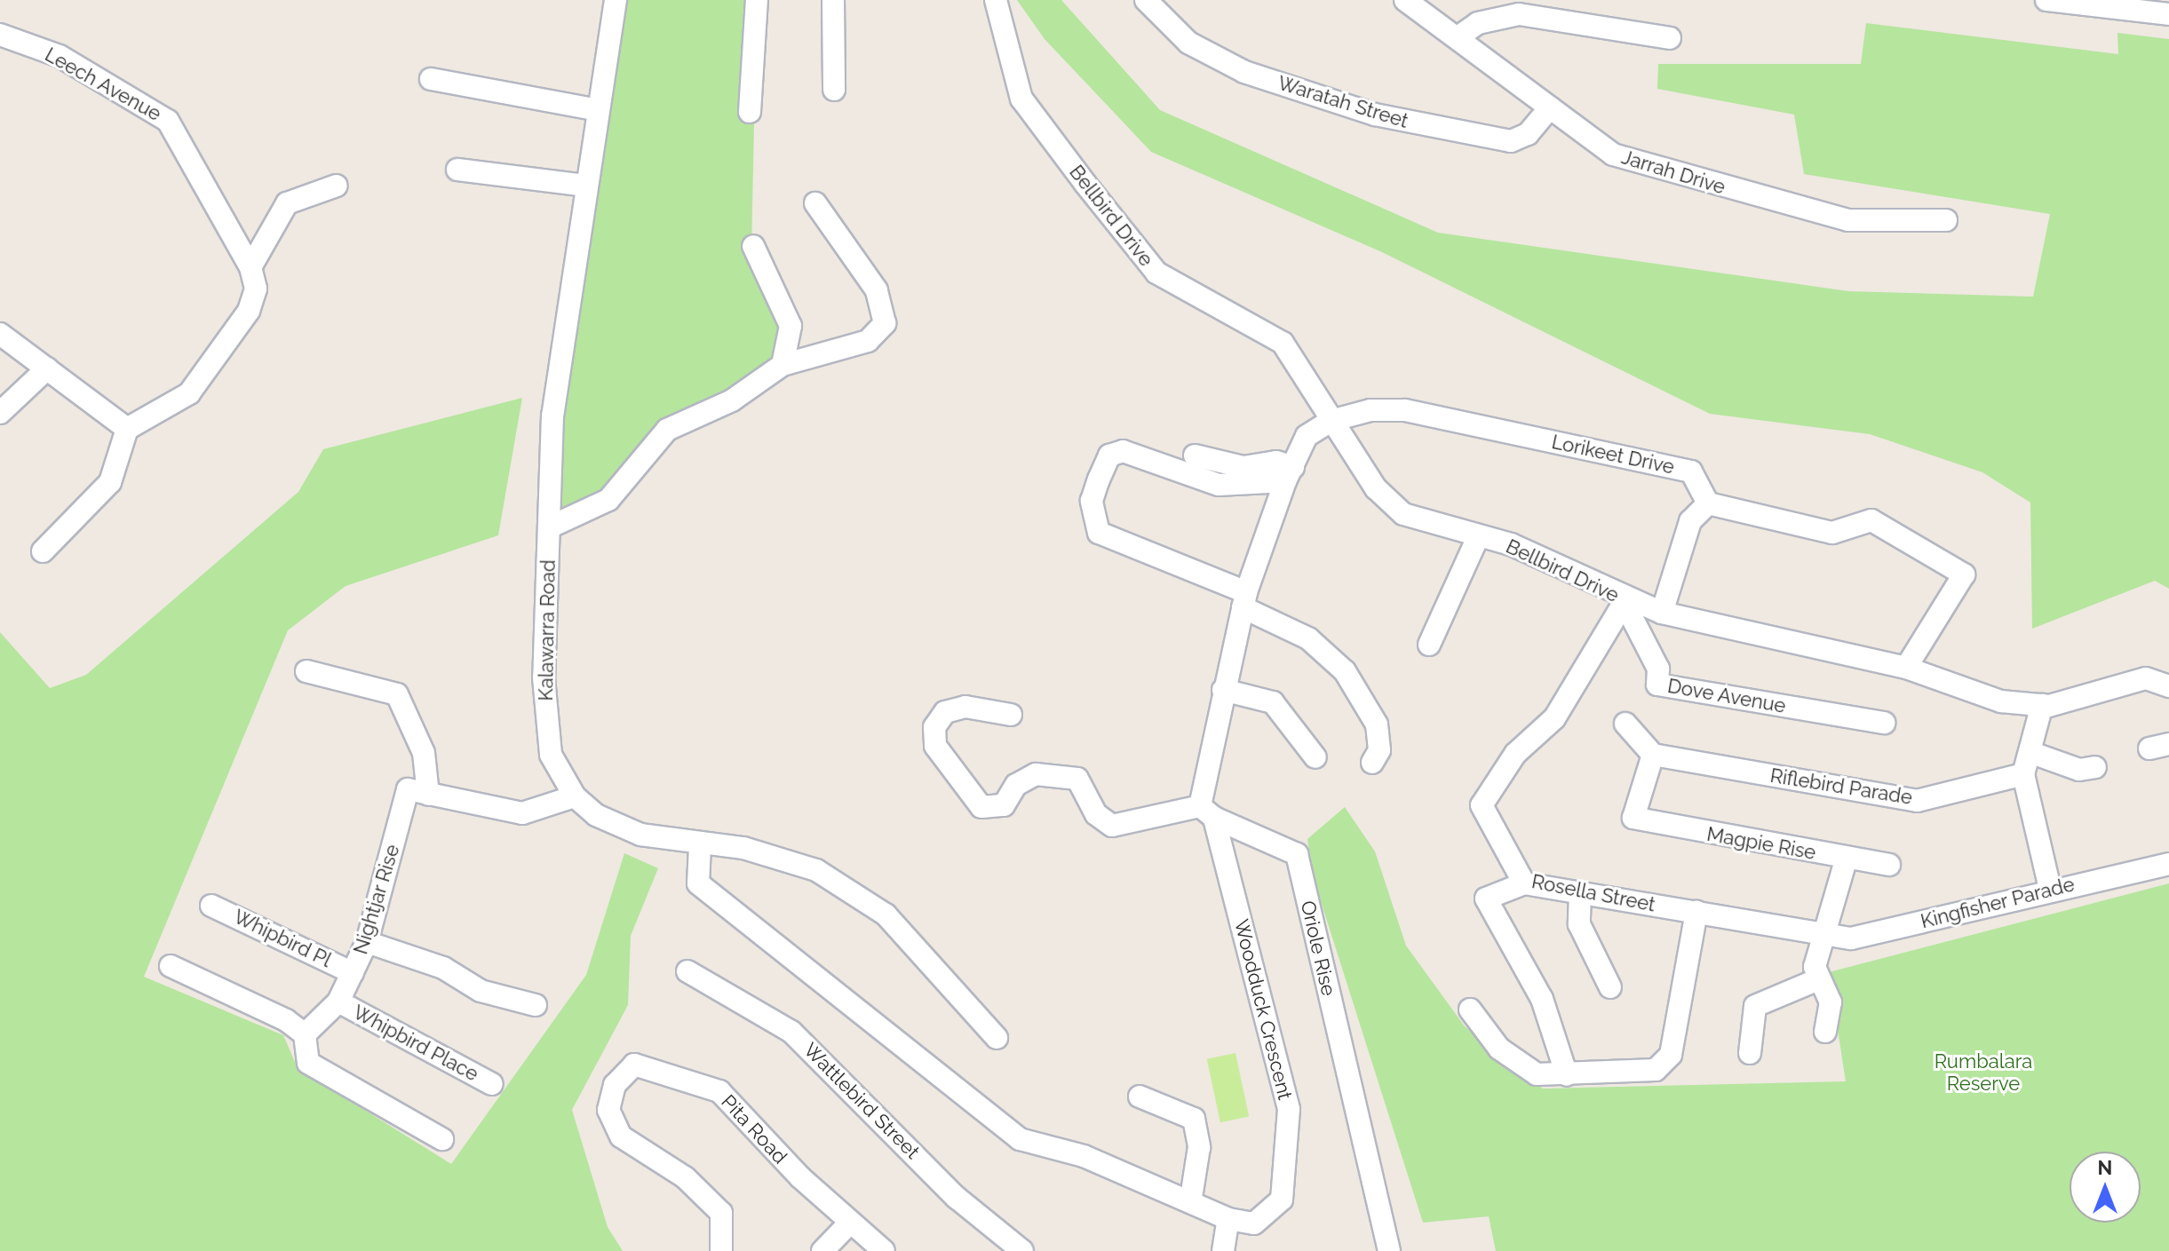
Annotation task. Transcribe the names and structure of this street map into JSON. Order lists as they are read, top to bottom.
{
  "streets": {
    "street": [
      "Leech Avenue",
      "Waratah Street",
      "Jarrah Drive",
      "Bellbird Drive",
      "Lorikeet Drive",
      "Kalawarra Road",
      "Dove Avenue",
      "Riflebird Parade",
      "Magpie Rise",
      "Rosella Street",
      "Nightjar Rise",
      "Kingfisher Parade",
      "Whipbird Pl",
      "Oriole Rise",
      "Woodduck Crescent",
      "Whipbird Place",
      "Wattlebird Street",
      "Pita Road"
    ]
  },
  "crossings": [
    ["Waratah Street", "Jarrah Drive"],
    ["Bellbird Drive", "Lorikeet Drive"],
    ["Bellbird Drive", "Dove Avenue"],
    ["Bellbird Drive", "Rosella Street"],
    ["Bellbird Drive", "Woodduck Crescent"],
    ["Lorikeet Drive", "Woodduck Crescent"],
    ["Dove Avenue", "Rosella Street"],
    ["Riflebird Parade", "Magpie Rise"],
    ["Rosella Street", "Kingfisher Parade"],
    ["Nightjar Rise", "Whipbird Pl"],
    ["Nightjar Rise", "Whipbird Place"],
    ["Oriole Rise", "Woodduck Crescent"]
  ],
  "parks": ["Rumbalara Reserve"],
  "north": "top"
}
